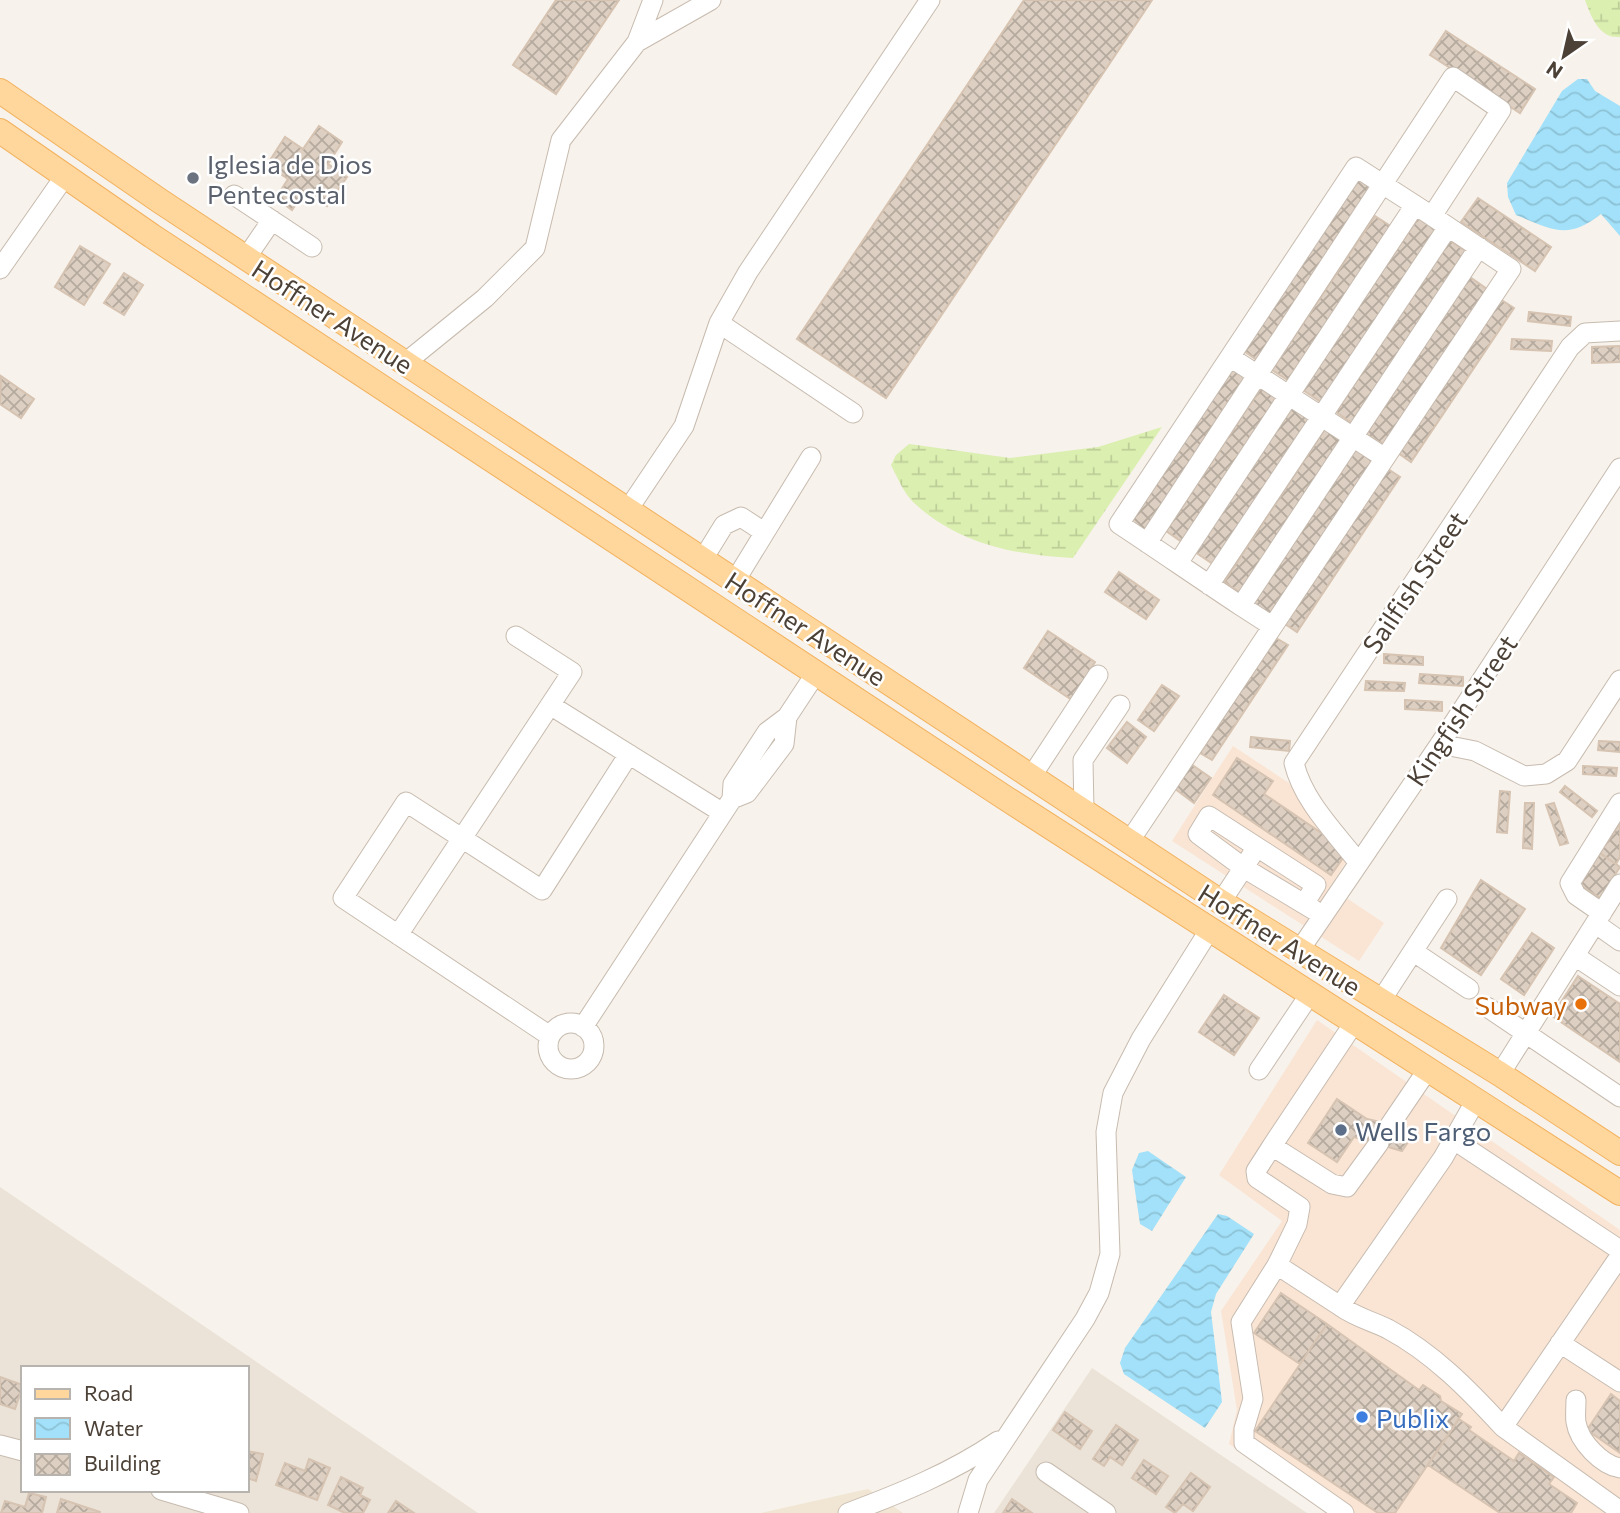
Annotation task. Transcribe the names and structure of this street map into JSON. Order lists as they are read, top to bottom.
{
  "streets": {
    "main road": ["Hoffner Avenue"],
    "street": ["Sailfish Street", "Kingfish Street"]
  },
  "crossings": [
    ["Hoffner Avenue", "Kingfish Street"],
    ["Sailfish Street", "Kingfish Street"]
  ],
  "places": [
    "Iglesia de Dios Pentecostal",
    "Subway",
    "Wells Fargo",
    "Publix"
  ],
  "legend": ["Road", "Water", "Building"],
  "north": "bottom left"
}
